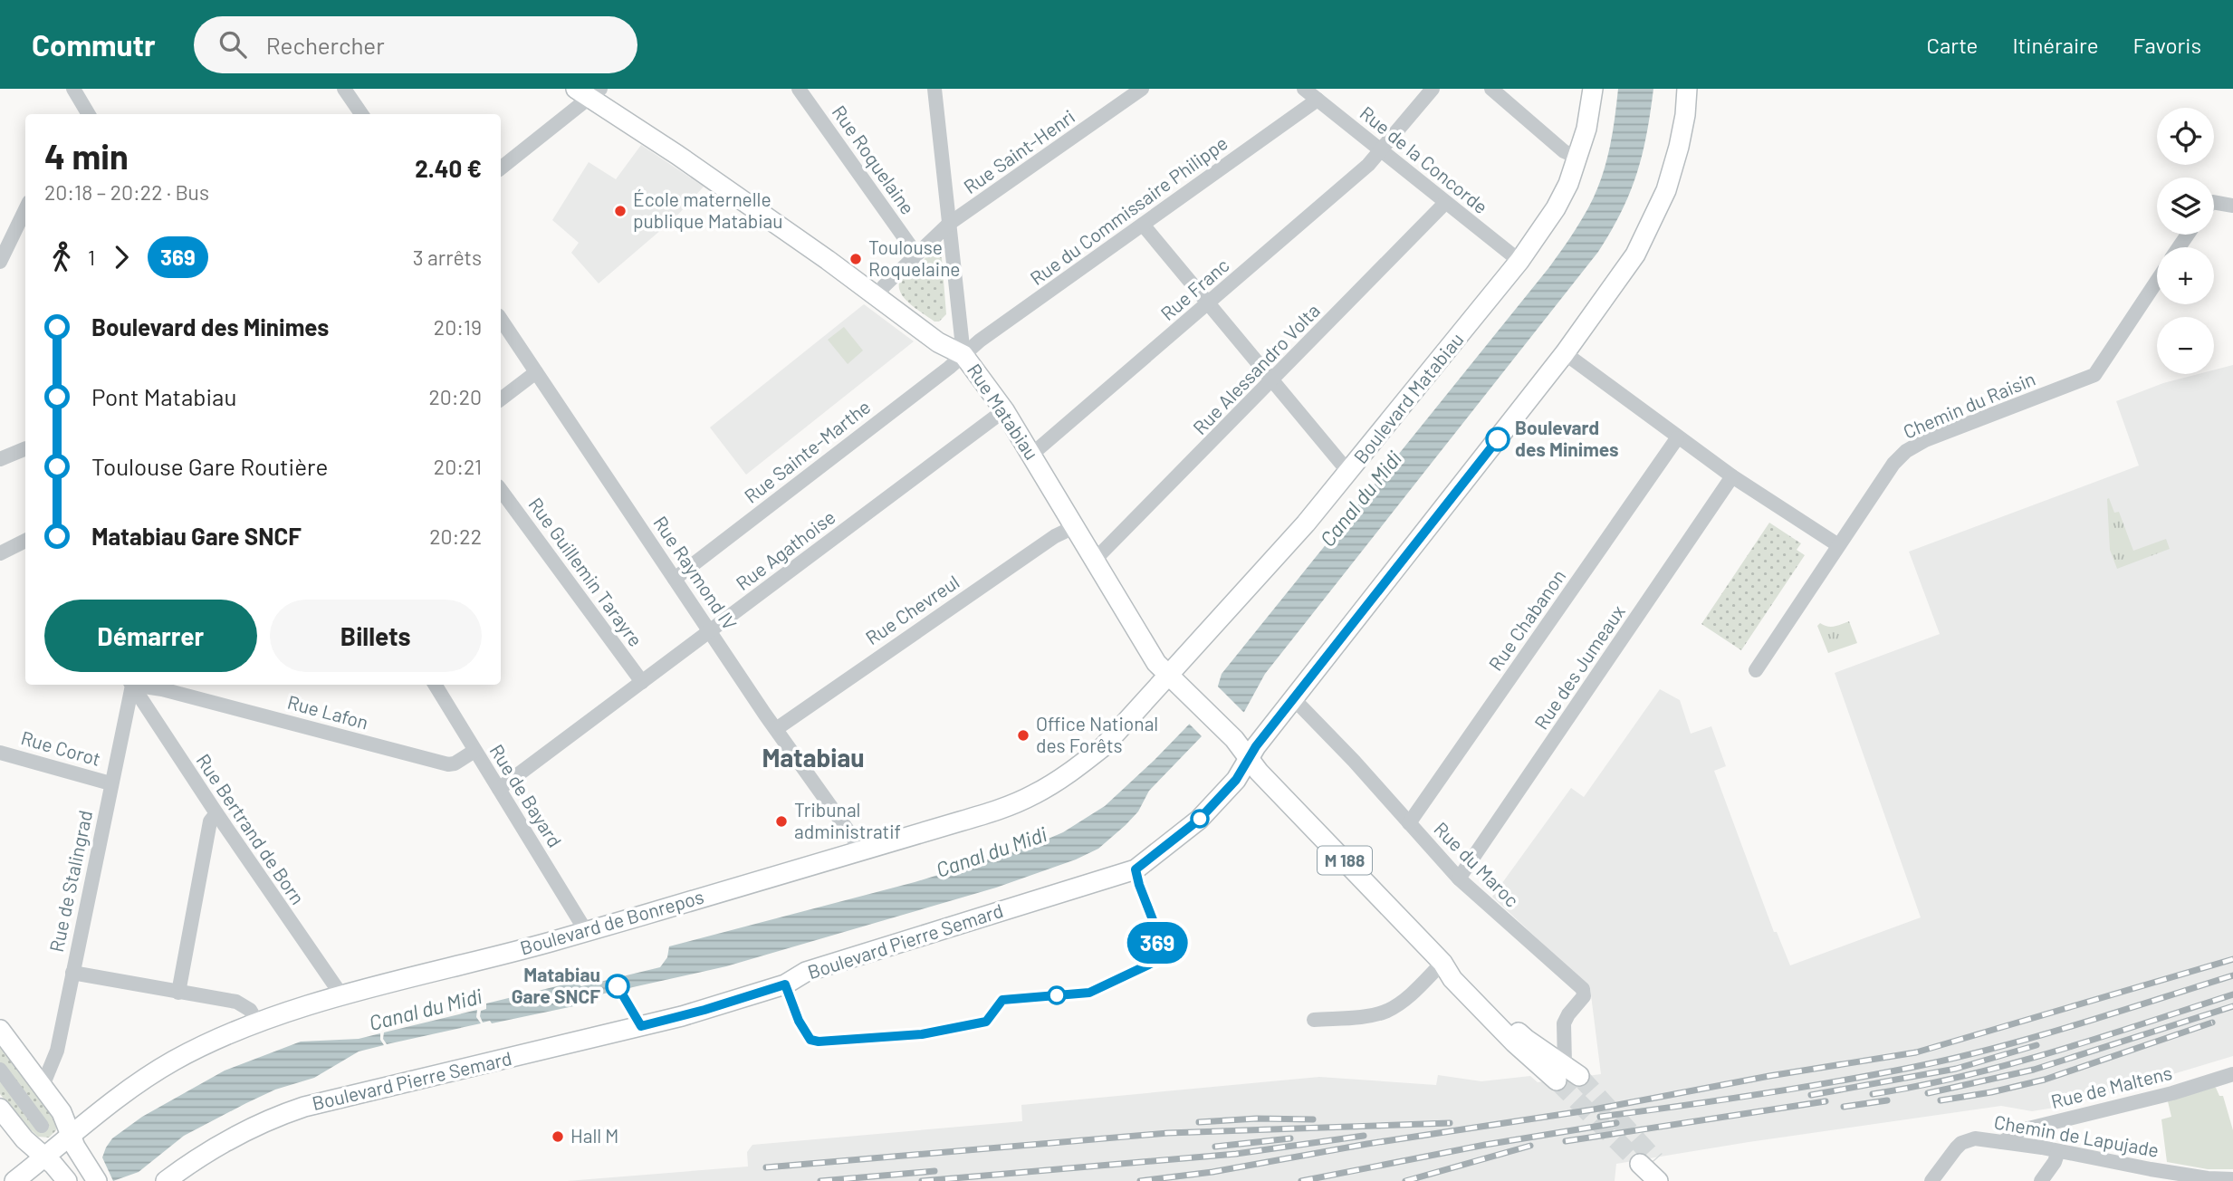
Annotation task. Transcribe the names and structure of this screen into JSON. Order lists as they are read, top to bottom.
{
  "streets": {
    "main road": [
      "Boulevard Matabiau",
      "Rue Matabiau",
      "M 188",
      "Boulevard de Bonrepos",
      "Boulevard Pierre Semard"
    ],
    "street": [
      "Rue Saint-Henri",
      "Rue Roquelaine",
      "Rue de la Concorde",
      "Rue du Commissaire Philippe",
      "Rue Franc",
      "Rue Alessandro Volta",
      "Chemin du Raisin",
      "Rue Sainte-Marthe",
      "Rue Agathoise",
      "Rue Guillemin Tarayre",
      "Rue Raymond IV",
      "Rue Chevreul",
      "Rue Chabanon",
      "Rue des Jumeaux",
      "Rue Lafon",
      "Rue Corot",
      "Rue de Bayard",
      "Rue Bertrand de Born",
      "Rue du Maroc",
      "Rue de Stalingrad",
      "Rue de Maltens",
      "Chemin de Lapujade"
    ]
  },
  "crossings": [
    ["Rue Saint-Henri", "Rue Roquelaine"],
    ["Rue Saint-Henri", "Rue Matabiau"],
    ["Rue de la Concorde", "Rue du Commissaire Philippe"],
    ["Rue de la Concorde", "Rue Franc"],
    ["Rue de la Concorde", "Rue Alessandro Volta"],
    ["Rue de la Concorde", "Boulevard Matabiau"],
    ["Rue du Commissaire Philippe", "Rue Matabiau"],
    ["Rue du Commissaire Philippe", "Rue Sainte-Marthe"],
    ["Rue Franc", "Rue Matabiau"],
    ["Rue Alessandro Volta", "Rue Matabiau"],
    ["Boulevard Matabiau", "Rue Matabiau"],
    ["Boulevard Matabiau", "Boulevard de Bonrepos"],
    ["Rue Matabiau", "Rue Sainte-Marthe"],
    ["Rue Matabiau", "Rue Agathoise"],
    ["Rue Matabiau", "Rue Chevreul"],
    ["Rue Matabiau", "M 188"],
    ["Rue Matabiau", "Boulevard de Bonrepos"],
    ["Rue Matabiau", "Boulevard Pierre Semard"],
    ["Rue Sainte-Marthe", "Rue Raymond IV"],
    ["Rue Agathoise", "Rue Guillemin Tarayre"],
    ["Rue Agathoise", "Rue Raymond IV"],
    ["Rue Agathoise", "Rue de Bayard"],
    ["Rue Raymond IV", "Rue Chevreul"],
    ["Rue Raymond IV", "Boulevard de Bonrepos"],
    ["Rue Chabanon", "Rue du Maroc"],
    ["Rue des Jumeaux", "Rue du Maroc"],
    ["Rue Lafon", "Rue de Bayard"],
    ["Rue Corot", "Rue de Stalingrad"],
    ["Rue de Bayard", "Boulevard de Bonrepos"],
    ["Rue Bertrand de Born", "Boulevard de Bonrepos"],
    ["M 188", "Rue du Maroc"],
    ["M 188", "Boulevard Pierre Semard"],
    ["Rue de Maltens", "Chemin de Lapujade"]
  ],
  "districts": ["Matabiau"],
  "water": ["Canal du Midi"],
  "places": [
    "École maternelle publique Matabiau",
    "Toulouse Roquelaine",
    "Boulevard des Minimes",
    "Office National des Forêts",
    "Tribunal administratif",
    "Matabiau Gare SNCF",
    "Hall M"
  ],
  "lines": ["bus line 369"],
  "page": {
    "header": "Commutr",
    "search": "Rechercher",
    "nav": ["Carte", "Itinéraire", "Favoris"],
    "on_map": "369",
    "map_buttons": ["+", "−"],
    "heading": ["4 min", "20:18 – 20:22 · Bus", "2.40 €"],
    "legs": ["1", "369", "3 arrêts"],
    "list": [
      {
        "name": "Boulevard des Minimes",
        "value": "20:19"
      },
      {
        "name": "Pont Matabiau",
        "value": "20:20"
      },
      {
        "name": "Toulouse Gare Routière",
        "value": "20:21"
      },
      {
        "name": "Matabiau Gare SNCF",
        "value": "20:22"
      }
    ],
    "buttons": ["Démarrer", "Billets"]
  }
}
